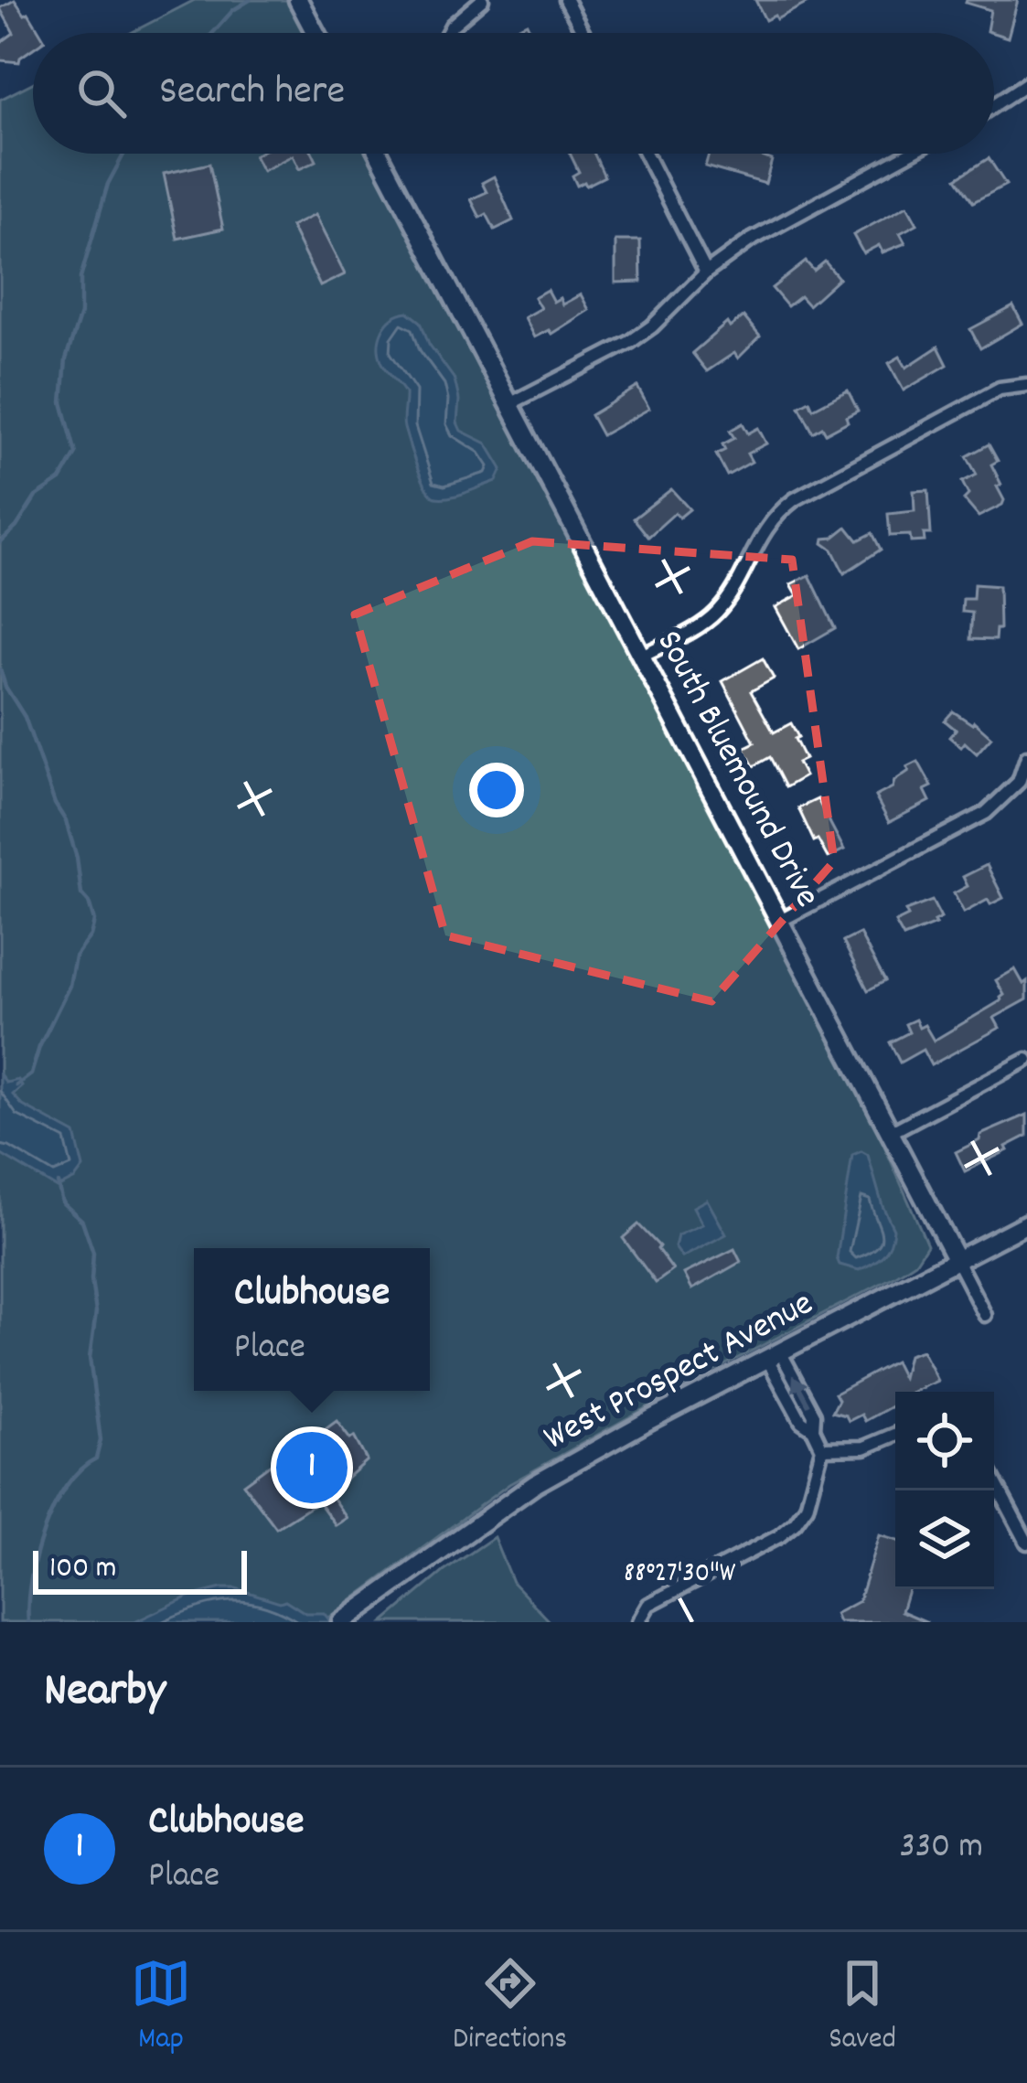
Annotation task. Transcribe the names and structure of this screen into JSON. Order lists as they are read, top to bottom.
{
  "streets": {
    "main road": ["South Bluemound Drive", "West Prospect Avenue"]
  },
  "crossings": [
    ["South Bluemound Drive", "West Prospect Avenue"]
  ],
  "scale_bar": "100 m",
  "page": {
    "search": "Search here",
    "popup": ["Clubhouse", "Place"],
    "pins": "1",
    "scale": "100 m",
    "heading": "Nearby",
    "list": [
      {
        "mark": "1",
        "name": "Clubhouse",
        "note": "Place",
        "value": "330 m"
      }
    ],
    "nav": ["Map", "Directions", "Saved"]
  },
  "coordinates": ["88°27'30\"W"]
}
